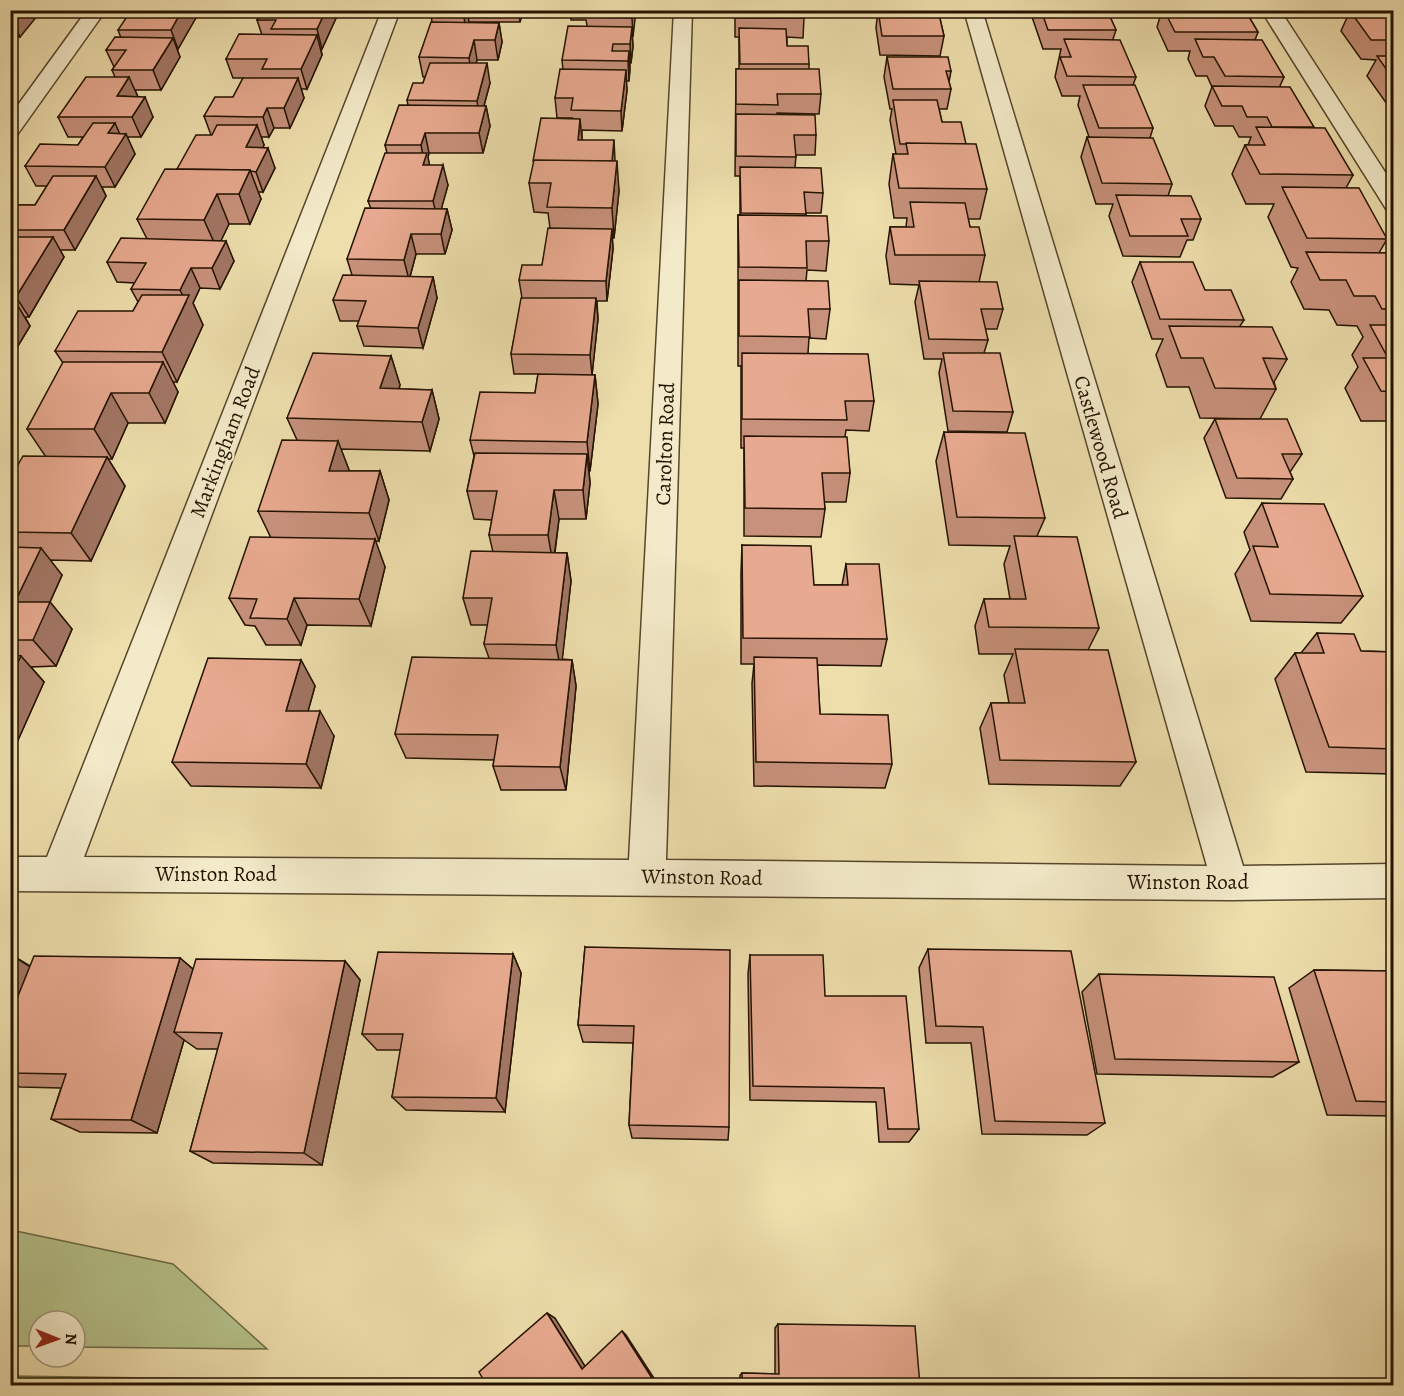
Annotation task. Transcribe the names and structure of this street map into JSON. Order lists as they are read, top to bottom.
{
  "streets": {
    "street": [
      "Markingham Road",
      "Carolton Road",
      "Castlewood Road",
      "Winston Road"
    ]
  },
  "crossings": [
    ["Markingham Road", "Winston Road"],
    ["Carolton Road", "Winston Road"],
    ["Castlewood Road", "Winston Road"]
  ],
  "north": "right"
}
